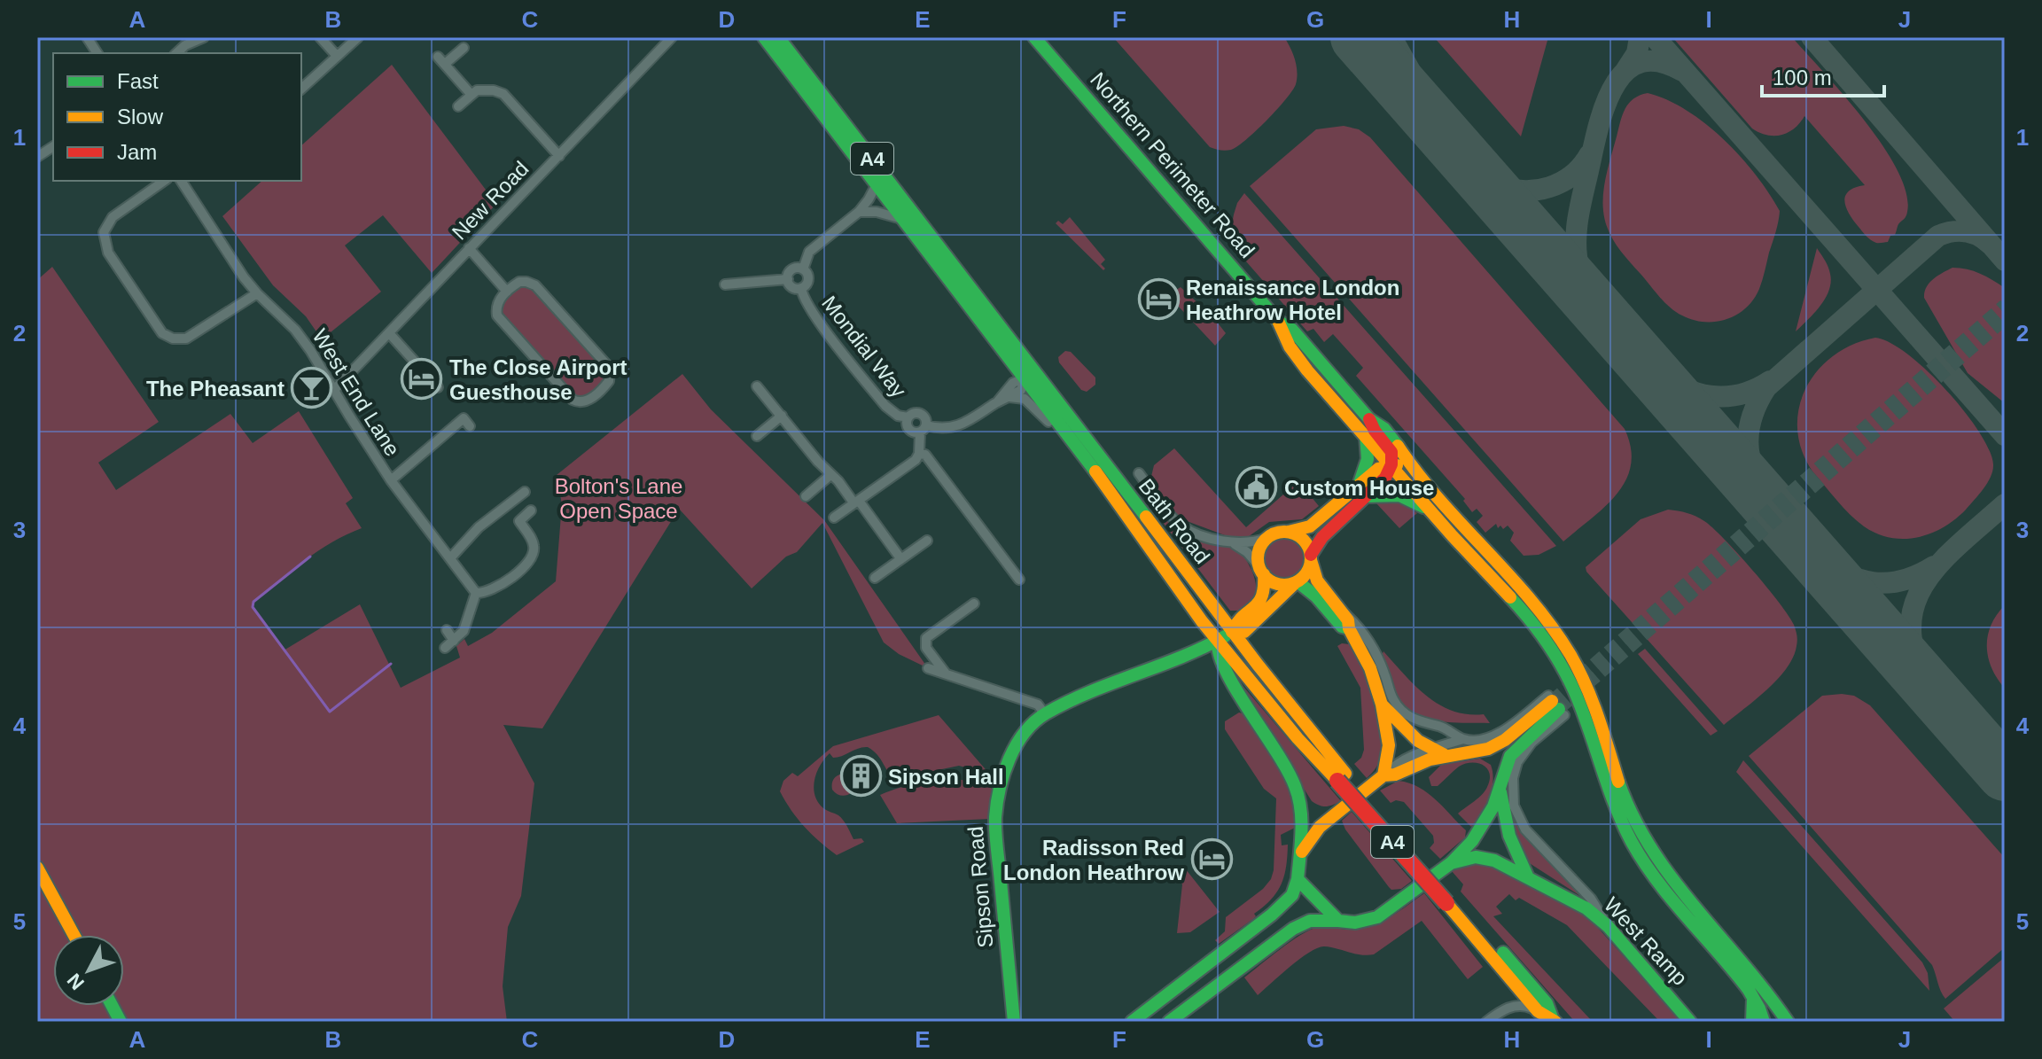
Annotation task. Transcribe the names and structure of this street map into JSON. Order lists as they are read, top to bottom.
{
  "streets": {
    "main road": [
      "A4",
      "Northern Perimeter Road",
      "Bath Road",
      "Sipson Road",
      "West Ramp"
    ],
    "street": ["New Road", "Mondial Way", "West End Lane"]
  },
  "crossings": [
    ["New Road", "West End Lane"],
    ["Bath Road", "Sipson Road"]
  ],
  "parks": ["Bolton's Lane Open Space"],
  "places": {
    "hotel": ["Renaissance London Heathrow Hotel", "The Close Airport Guesthouse", "Radisson Red London Heathrow"],
    "bar": ["The Pheasant"],
    "public building": ["Custom House"],
    "building": ["Sipson Hall"]
  },
  "legend": ["Fast", "Slow", "Jam"],
  "scale_bar": "100 m",
  "north": "bottom left",
  "grid": {
    "columns": [
      "A",
      "B",
      "C",
      "D",
      "E",
      "F",
      "G",
      "H",
      "I",
      "J"
    ],
    "rows": [
      "1",
      "2",
      "3",
      "4",
      "5"
    ]
  }
}
